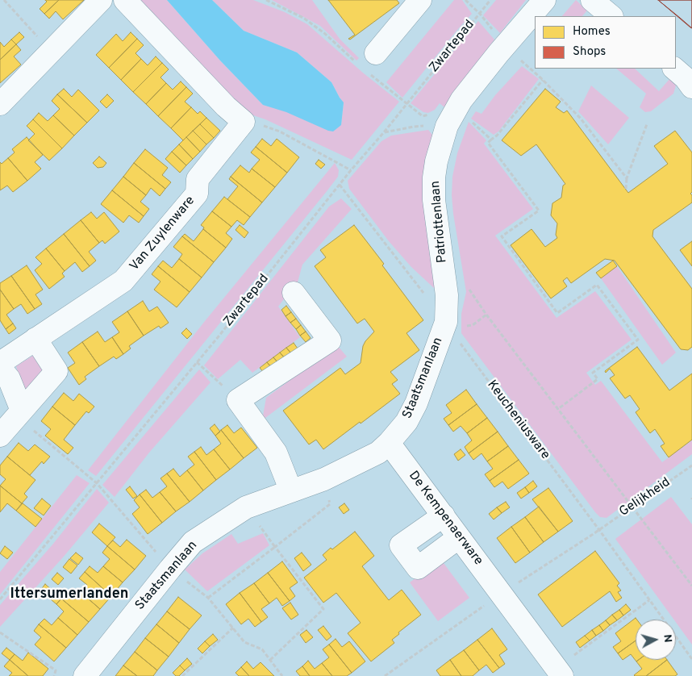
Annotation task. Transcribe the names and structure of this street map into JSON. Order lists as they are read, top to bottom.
{
  "streets": {
    "street": [
      "Patriottenlaan",
      "Van Zuylenware",
      "Staatsmanlaan",
      "De Kempenaerware"
    ],
    "path": ["Zwartepad", "Keucheniusware", "Gelijkheid"]
  },
  "crossings": [
    ["Zwartepad", "Keucheniusware"],
    ["Patriottenlaan", "Staatsmanlaan"],
    ["Staatsmanlaan", "Keucheniusware"],
    ["Staatsmanlaan", "De Kempenaerware"],
    ["Keucheniusware", "Gelijkheid"]
  ],
  "districts": ["Ittersumerlanden"],
  "legend": ["Homes", "Shops"],
  "north": "right"
}
